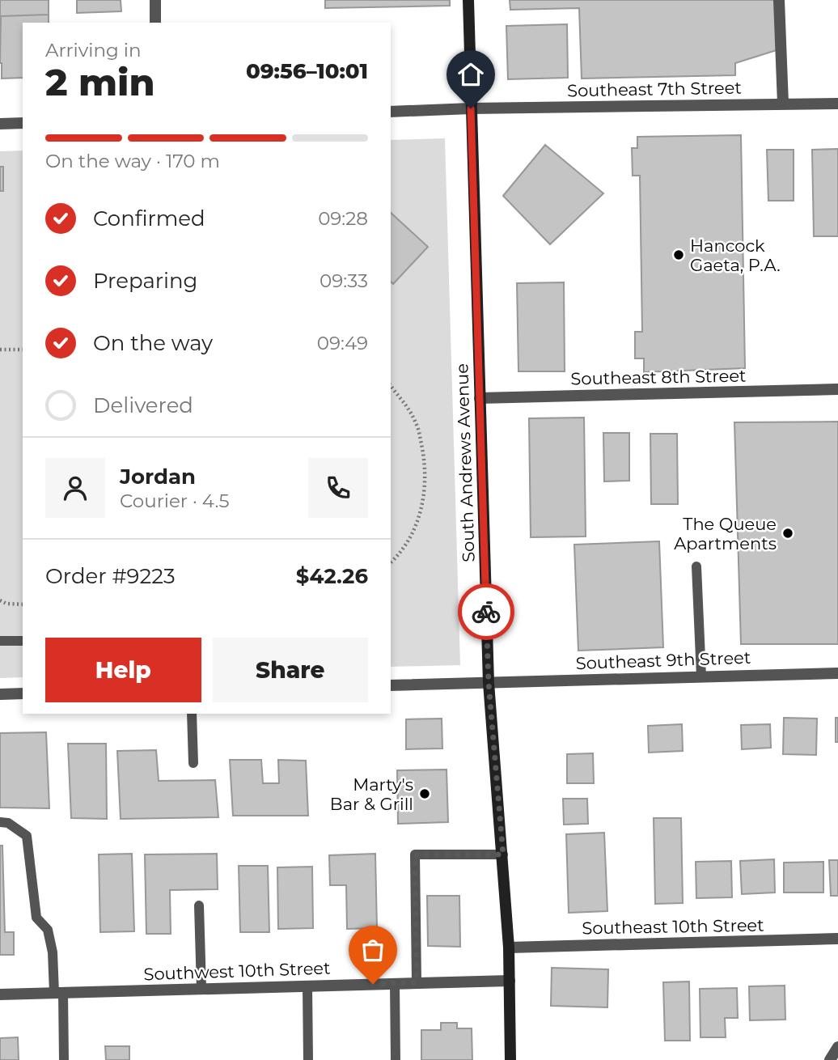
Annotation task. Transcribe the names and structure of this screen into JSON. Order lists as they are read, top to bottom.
{
  "streets": {
    "main road": ["South Andrews Avenue"],
    "street": [
      "Southeast 7th Street",
      "Southeast 8th Street",
      "Southeast 9th Street",
      "Southeast 10th Street",
      "Southwest 10th Street"
    ]
  },
  "crossings": [
    ["Southeast 7th Street", "South Andrews Avenue"],
    ["Southeast 8th Street", "South Andrews Avenue"],
    ["South Andrews Avenue", "Southeast 9th Street"],
    ["South Andrews Avenue", "Southeast 10th Street"],
    ["South Andrews Avenue", "Southwest 10th Street"]
  ],
  "places": ["Hancock Gaeta, P.A.", "The Queue Apartments", "Marty's Bar & Grill"],
  "page": {
    "heading": ["2 min", "Arriving in", "09:56–10:01"],
    "panel": [
      "Jordan",
      "Courier · 4.5",
      "Order #9223",
      "$42.26"
    ],
    "bar": "On the way · 170 m",
    "list": [
      ["Confirmed", "09:28"],
      ["Preparing", "09:33"],
      ["On the way", "09:49"],
      "Delivered"
    ],
    "buttons": ["Help", "Share"]
  }
}
